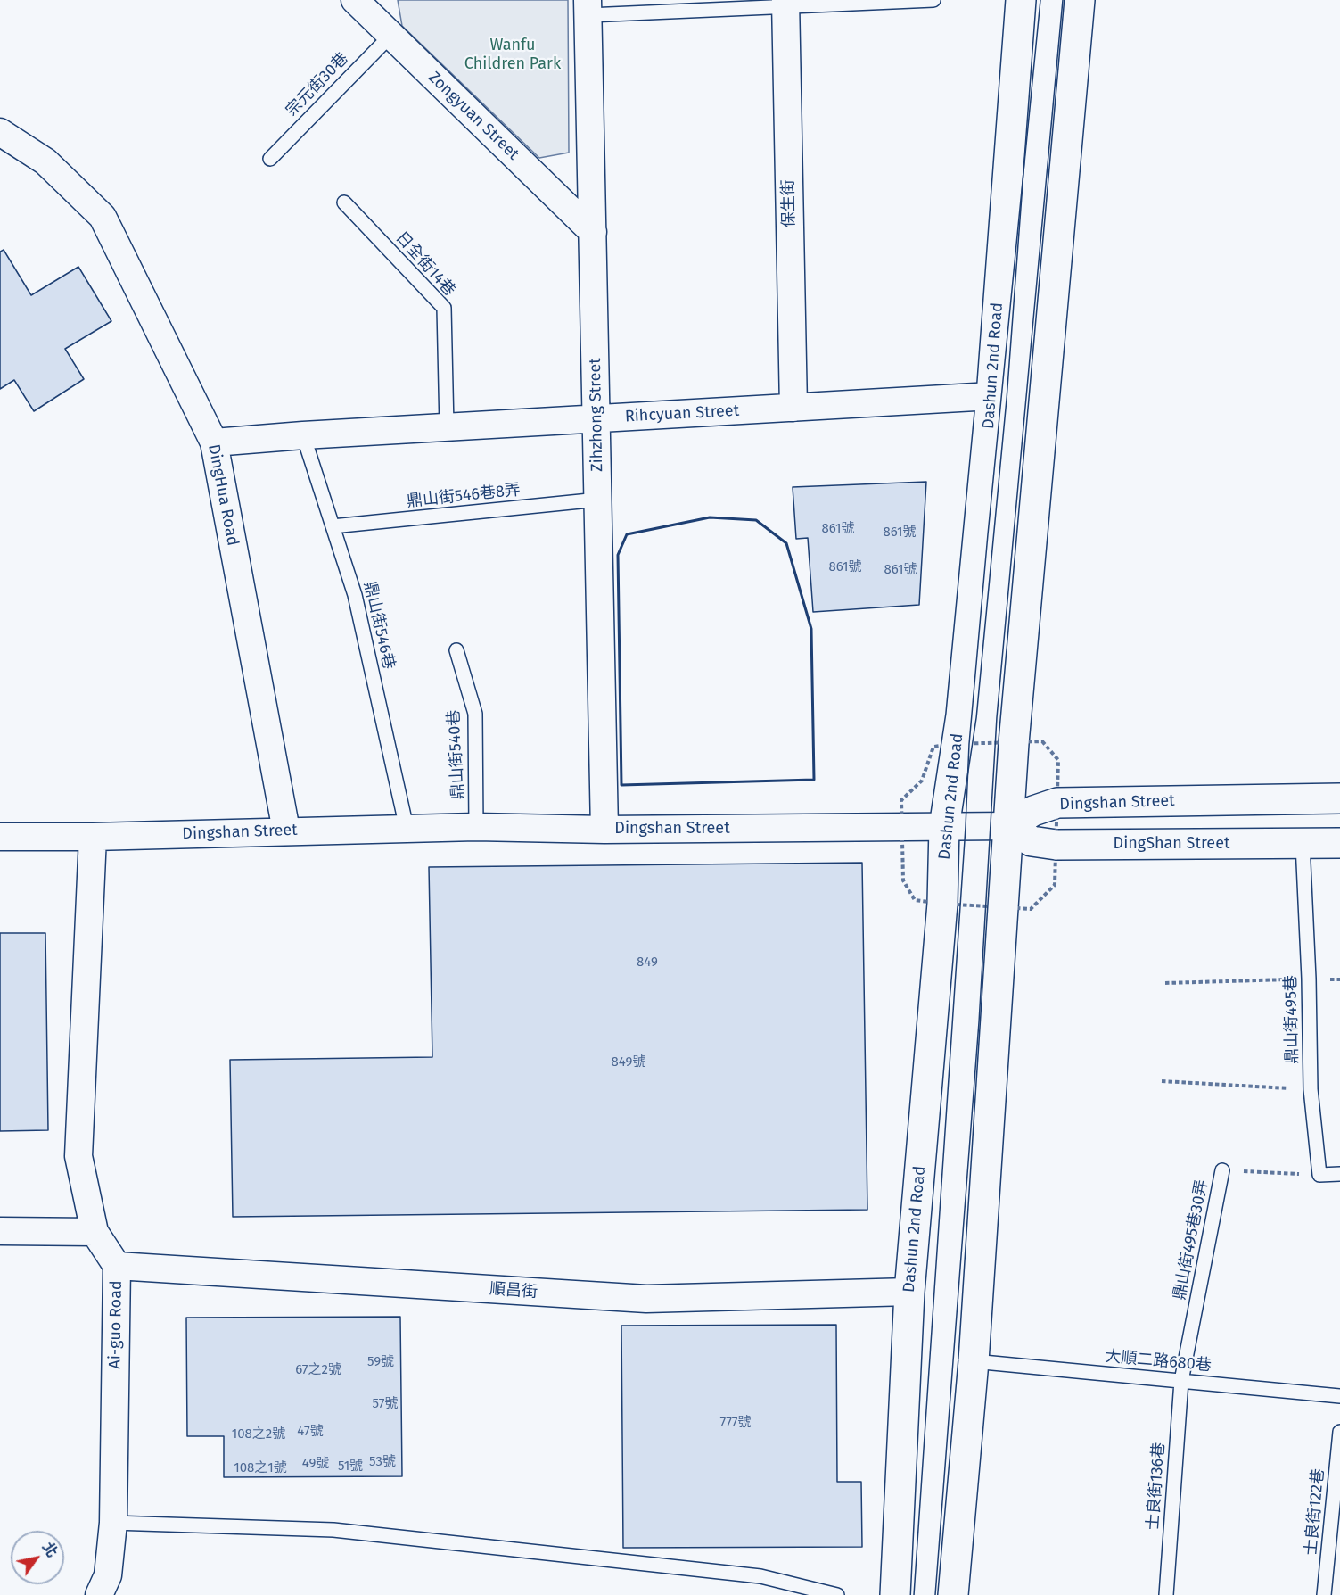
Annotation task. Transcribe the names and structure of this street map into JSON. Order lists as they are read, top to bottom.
{
  "streets": {
    "street": [
      "Zongyuan Street",
      "保生街",
      "Dashun 2nd Road",
      "Rihcyuan Street",
      "Zihzhong Street",
      "DingHua Road",
      "Dingshan Street",
      "DingShan Street",
      "順昌街",
      "Ai-guo Road"
    ],
    "lane": [
      "宗元街30巷",
      "日全街14巷",
      "鼎山街546巷8弄",
      "鼎山街546巷",
      "鼎山街540巷",
      "鼎山街495巷",
      "鼎山街495巷30弄",
      "大順二路680巷",
      "士良街136巷",
      "士良街122巷"
    ]
  },
  "crossings": [
    ["宗元街30巷", "Zongyuan Street"],
    ["Zongyuan Street", "Zihzhong Street"],
    ["保生街", "Rihcyuan Street"],
    ["日全街14巷", "Rihcyuan Street"],
    ["Dashun 2nd Road", "Rihcyuan Street"],
    ["Dashun 2nd Road", "Dingshan Street"],
    ["Dashun 2nd Road", "順昌街"],
    ["Rihcyuan Street", "Zihzhong Street"],
    ["Rihcyuan Street", "DingHua Road"],
    ["Rihcyuan Street", "鼎山街546巷"],
    ["Zihzhong Street", "鼎山街546巷8弄"],
    ["Zihzhong Street", "Dingshan Street"],
    ["DingHua Road", "Dingshan Street"],
    ["鼎山街546巷8弄", "鼎山街546巷"],
    ["鼎山街546巷", "Dingshan Street"],
    ["鼎山街540巷", "Dingshan Street"],
    ["Dingshan Street", "DingShan Street"],
    ["Dingshan Street", "Ai-guo Road"],
    ["DingShan Street", "鼎山街495巷"],
    ["鼎山街495巷", "鼎山街495巷30弄"],
    ["鼎山街495巷30弄", "大順二路680巷"],
    ["鼎山街495巷30弄", "士良街136巷"],
    ["順昌街", "Ai-guo Road"],
    ["大順二路680巷", "士良街136巷"]
  ],
  "parks": ["Wanfu Children Park"],
  "house_numbers": [
    "861號",
    "861號",
    "861號",
    "861號",
    "849",
    "849號",
    "59號",
    "67之2號",
    "57號",
    "777號",
    "47號",
    "108之2號",
    "53號",
    "49號",
    "51號",
    "108之1號"
  ],
  "north": "top right"
}
